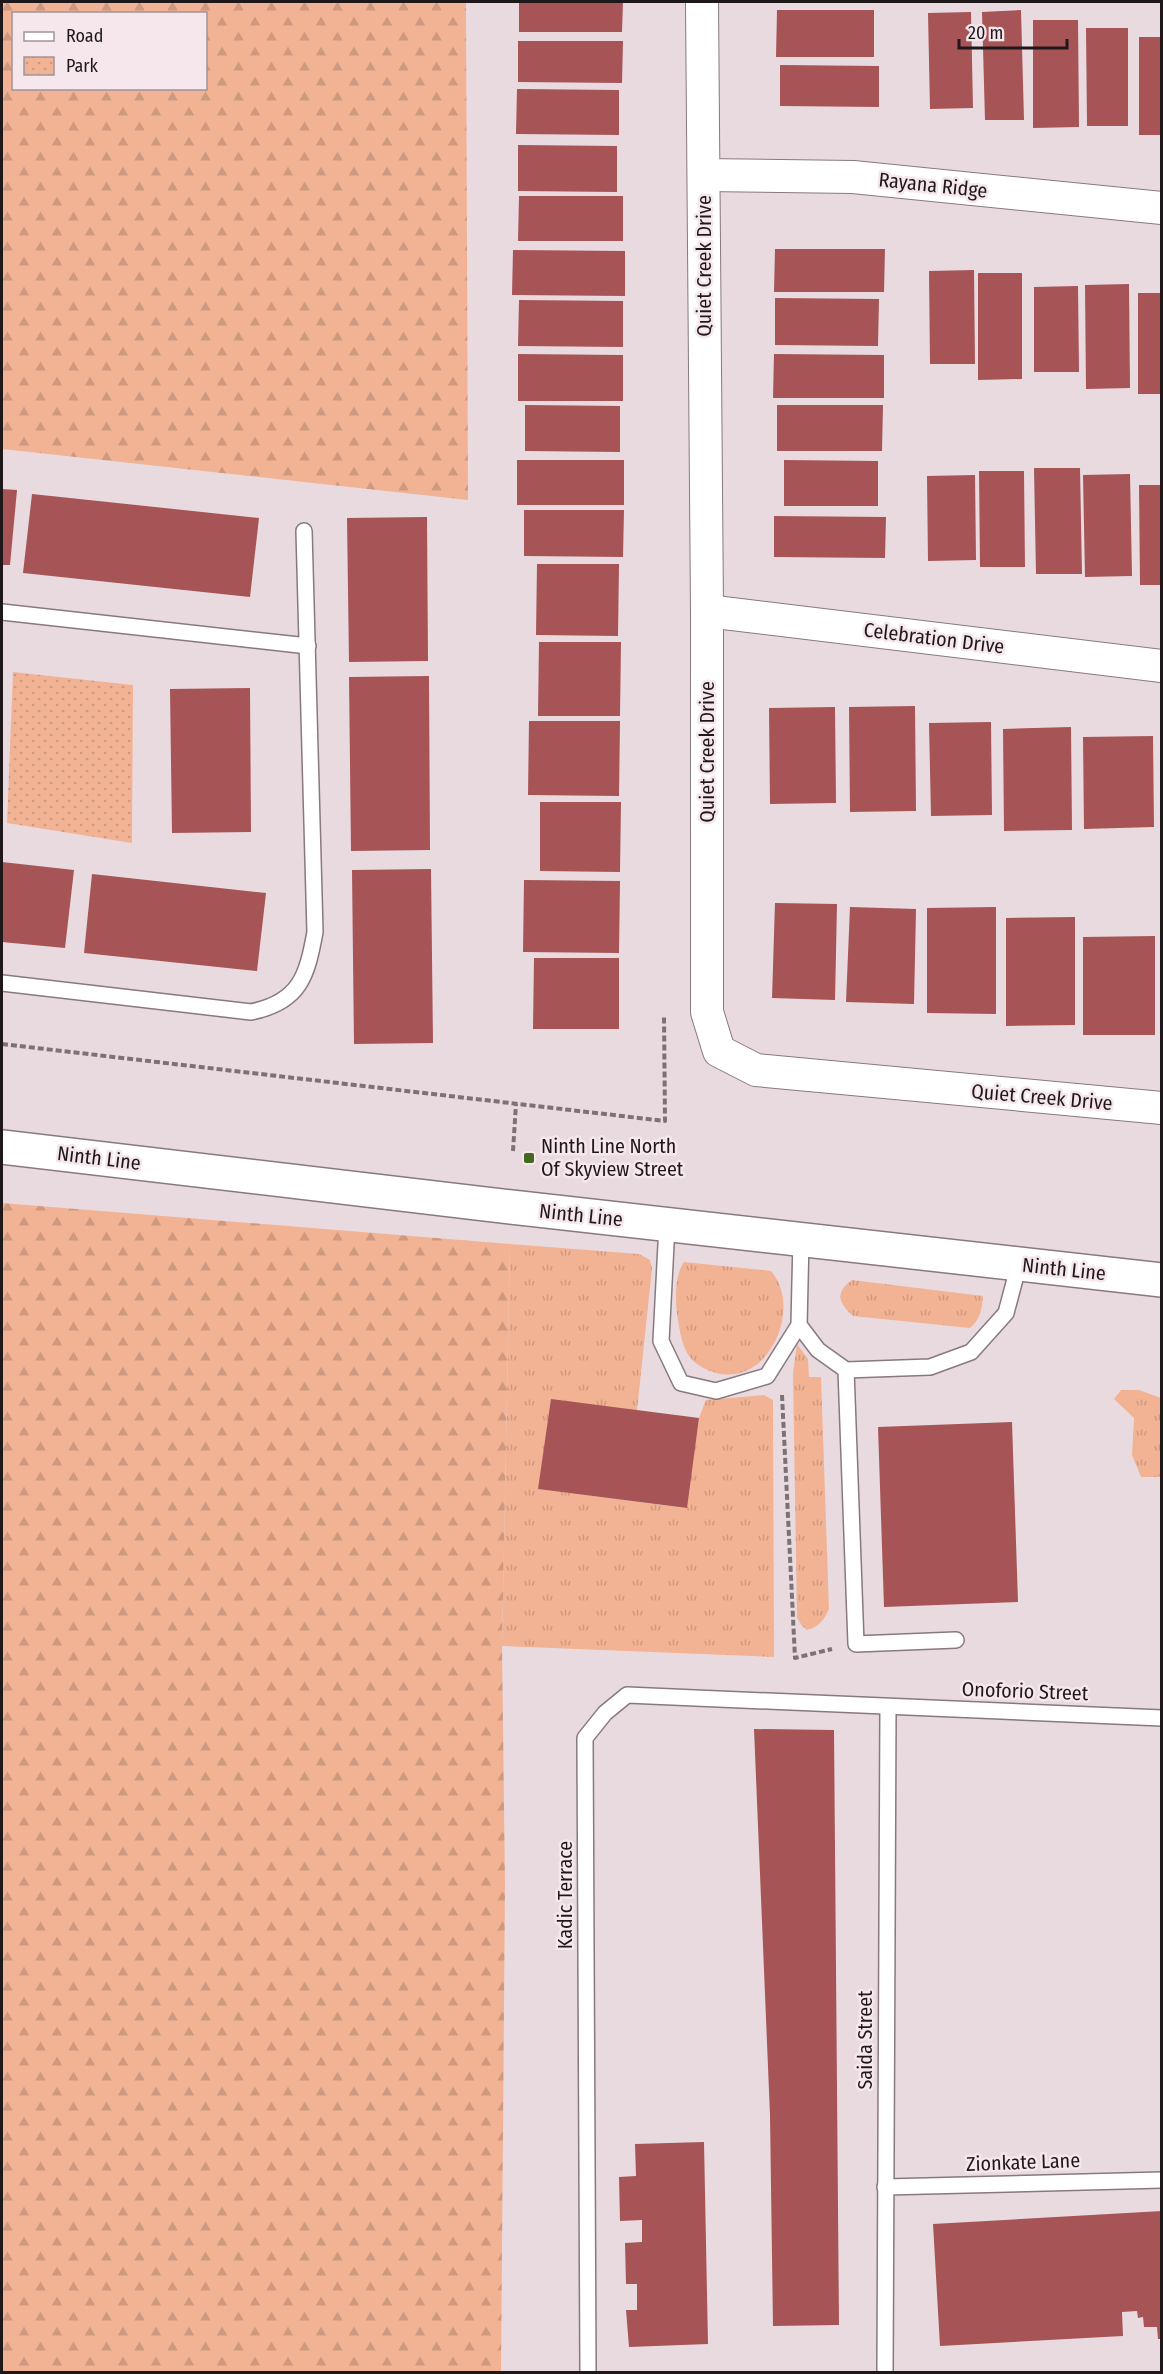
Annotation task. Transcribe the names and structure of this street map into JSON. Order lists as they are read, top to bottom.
{
  "streets": {
    "main road": ["Ninth Line"],
    "street": ["Rayana Ridge", "Quiet Creek Drive", "Celebration Drive"],
    "lane": [
      "Onoforio Street",
      "Kadic Terrace",
      "Saida Street",
      "Zionkate Lane"
    ]
  },
  "crossings": [
    ["Rayana Ridge", "Quiet Creek Drive"],
    ["Quiet Creek Drive", "Celebration Drive"],
    ["Onoforio Street", "Kadic Terrace"],
    ["Onoforio Street", "Saida Street"],
    ["Kadic Terrace", "Saida Street"],
    ["Saida Street", "Zionkate Lane"]
  ],
  "places": {
    "transit": ["Ninth Line North Of Skyview Street"]
  },
  "legend": ["Road", "Park"],
  "scale_bar": "20 m"
}
